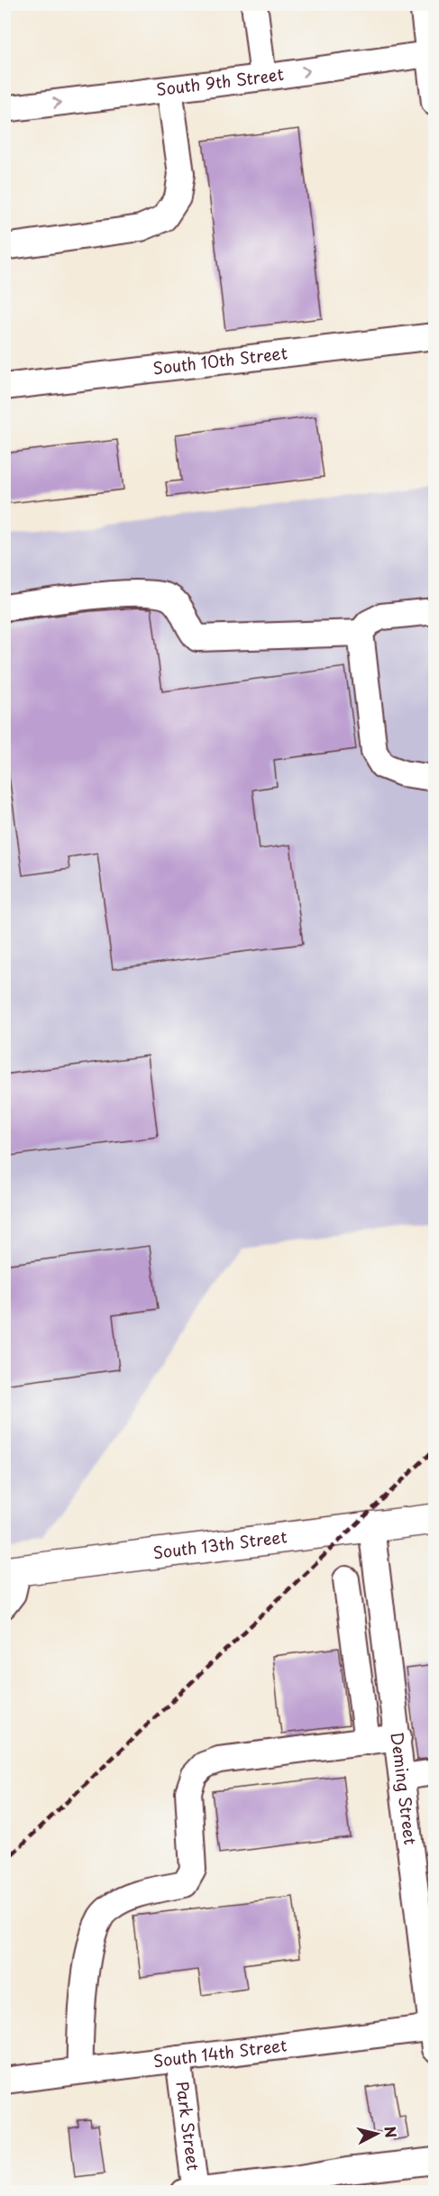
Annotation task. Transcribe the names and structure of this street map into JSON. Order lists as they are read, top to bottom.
{
  "streets": {
    "main road": ["South 13th Street"],
    "street": [
      "South 9th Street",
      "South 10th Street",
      "Deming Street",
      "South 14th Street",
      "Park Street"
    ]
  },
  "crossings": [
    ["South 13th Street", "Deming Street"],
    ["Deming Street", "South 14th Street"],
    ["South 14th Street", "Park Street"]
  ],
  "one_way": ["South 9th Street"],
  "north": "right"
}
